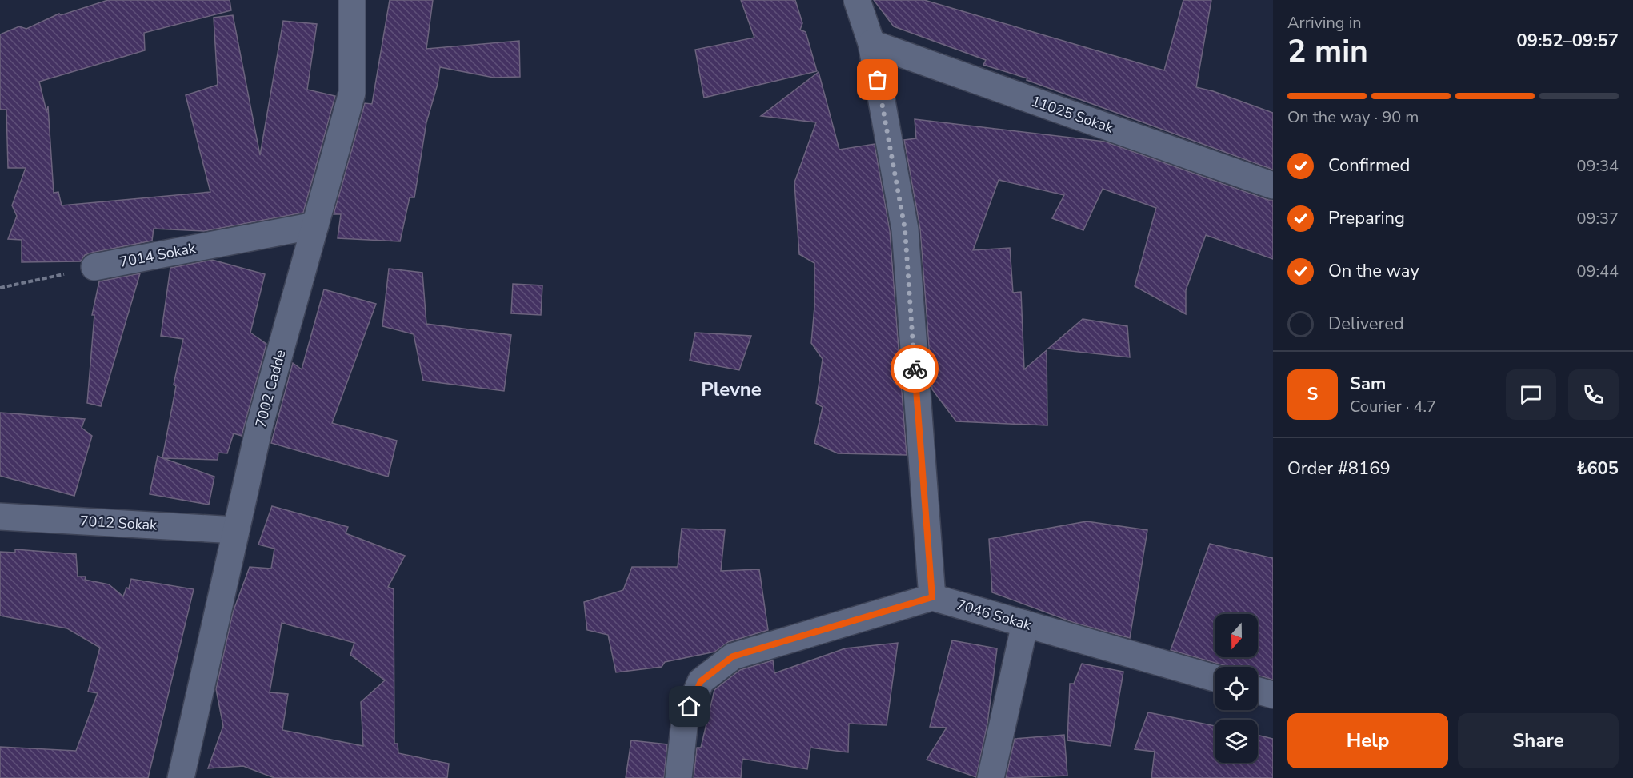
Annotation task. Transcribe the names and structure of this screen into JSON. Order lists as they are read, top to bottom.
{
  "streets": {
    "street": [
      "11025 Sokak",
      "7014 Sokak",
      "7002 Cadde",
      "7012 Sokak",
      "7046 Sokak"
    ]
  },
  "crossings": [
    ["7014 Sokak", "7002 Cadde"],
    ["7002 Cadde", "7012 Sokak"]
  ],
  "districts": ["Plevne"],
  "north": "bottom",
  "page": {
    "heading": ["2 min", "Arriving in", "09:52–09:57"],
    "panel": [
      "Sam",
      "Courier · 4.7",
      "Order #8169",
      "₺605"
    ],
    "bar": "On the way · 90 m",
    "list": [
      ["Confirmed", "09:34"],
      ["Preparing", "09:37"],
      ["On the way", "09:44"],
      "Delivered"
    ],
    "round": "S",
    "buttons": ["Help", "Share"]
  }
}
